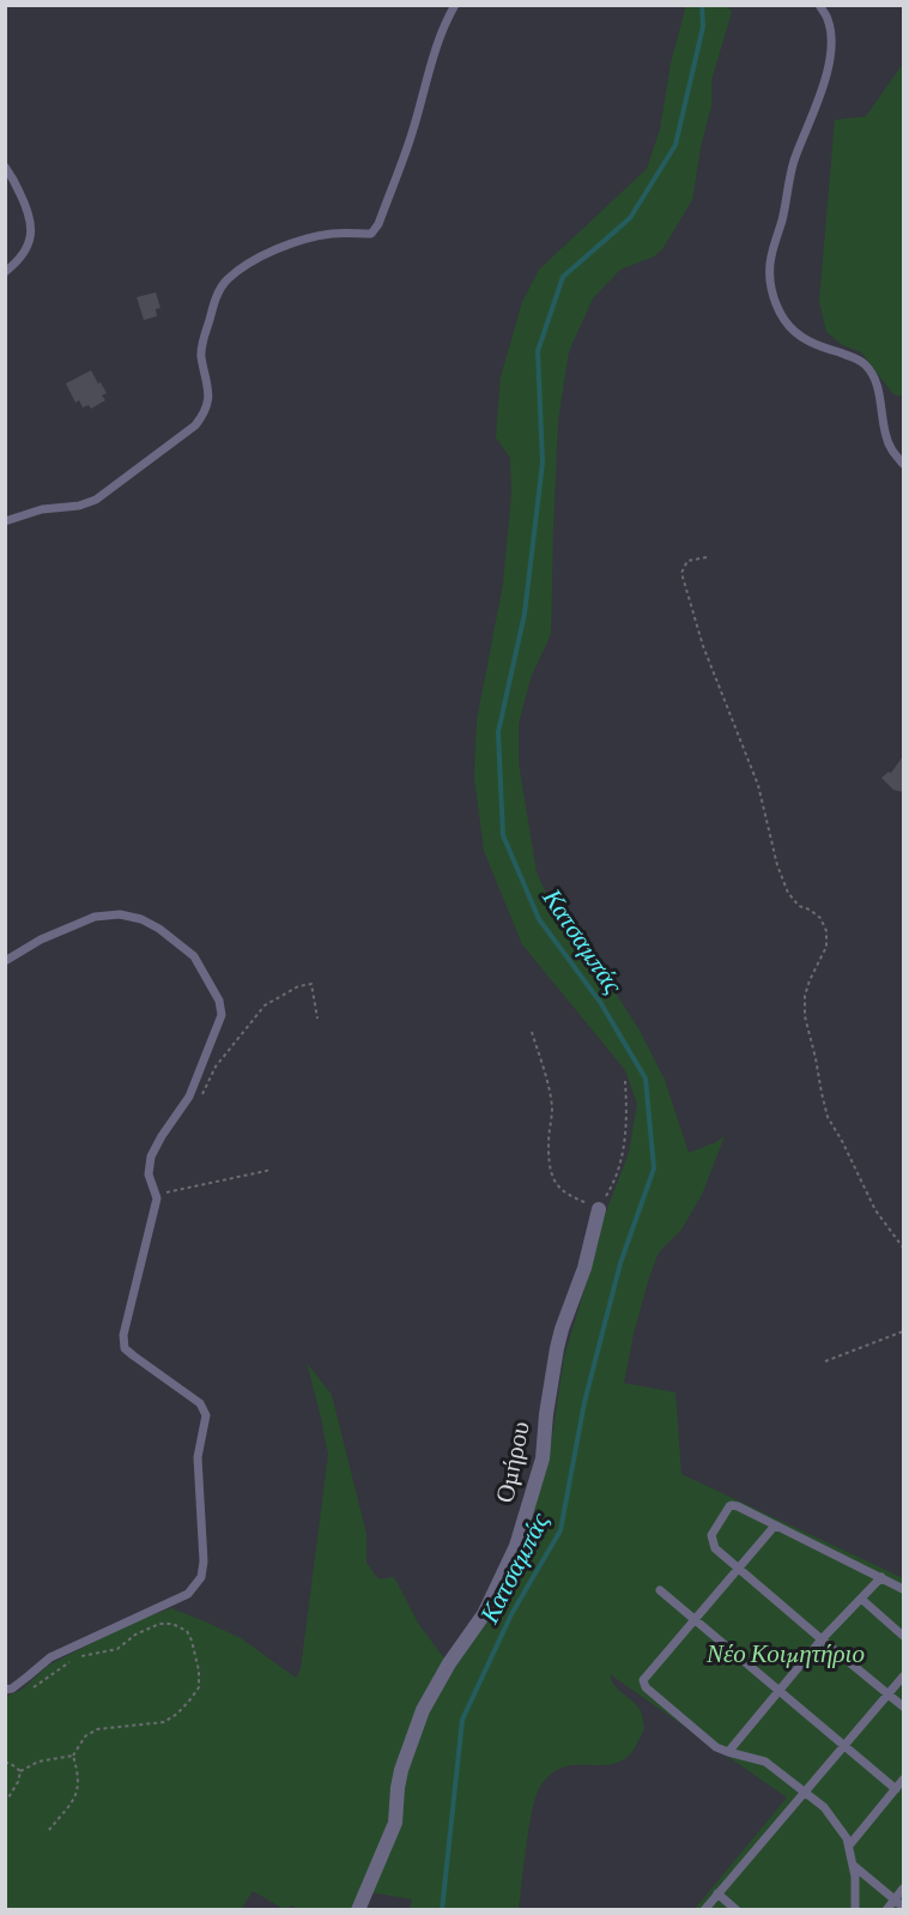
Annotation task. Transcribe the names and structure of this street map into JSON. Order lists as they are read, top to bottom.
{
  "streets": {
    "street": ["Ομήρου"]
  },
  "water": ["Κατσαμπάς"],
  "parks": ["Νέο Κοιμητήριο"]
}
